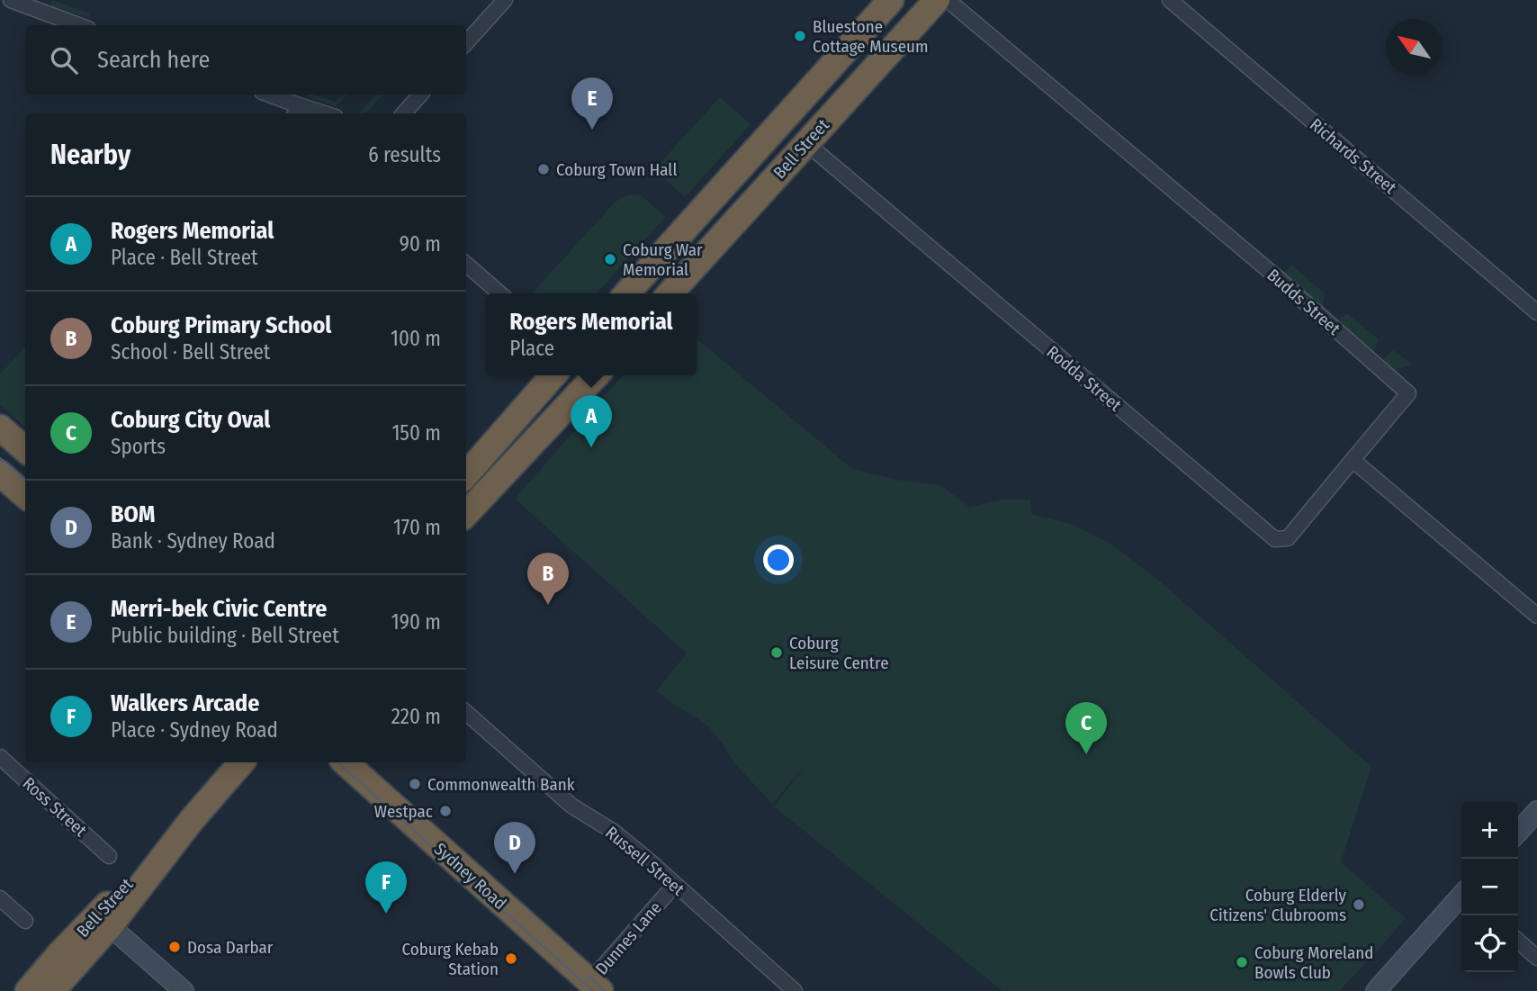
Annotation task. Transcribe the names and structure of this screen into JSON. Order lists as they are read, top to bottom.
{
  "streets": {
    "highway": ["Bell Street", "Sydney Road"],
    "street": [
      "Richards Street",
      "Budds Street",
      "Rodda Street",
      "Ross Street",
      "Russell Street",
      "Dunnes Lane"
    ]
  },
  "crossings": [
    ["Bell Street", "Rodda Street"],
    ["Budds Street", "Rodda Street"],
    ["Sydney Road", "Dunnes Lane"]
  ],
  "places": [
    "Bluestone Cottage Museum",
    "Coburg Town Hall",
    "Coburg War Memorial",
    "Coburg Leisure Centre",
    "Commonwealth Bank",
    "Westpac",
    "Coburg Elderly Citizens' Clubrooms",
    "Dosa Darbar",
    "Coburg Kebab Station",
    "Coburg Moreland Bowls Club"
  ],
  "north": "top left",
  "page": {
    "search": "Search here",
    "pins": [
      "E",
      "A",
      "B",
      "C",
      "D",
      "F"
    ],
    "heading": ["Nearby", "6 results"],
    "list": [
      {
        "mark": "A",
        "name": "Rogers Memorial",
        "note": "Place · Bell Street",
        "value": "90 m"
      },
      {
        "mark": "B",
        "name": "Coburg Primary School",
        "note": "School · Bell Street",
        "value": "100 m"
      },
      {
        "mark": "C",
        "name": "Coburg City Oval",
        "note": "Sports",
        "value": "150 m"
      },
      {
        "mark": "D",
        "name": "BOM",
        "note": "Bank · Sydney Road",
        "value": "170 m"
      },
      {
        "mark": "E",
        "name": "Merri-bek Civic Centre",
        "note": "Public building · Bell Street",
        "value": "190 m"
      },
      {
        "mark": "F",
        "name": "Walkers Arcade",
        "note": "Place · Sydney Road",
        "value": "220 m"
      }
    ],
    "popup": ["Rogers Memorial", "Place"],
    "map_buttons": ["+", "−"]
  }
}
